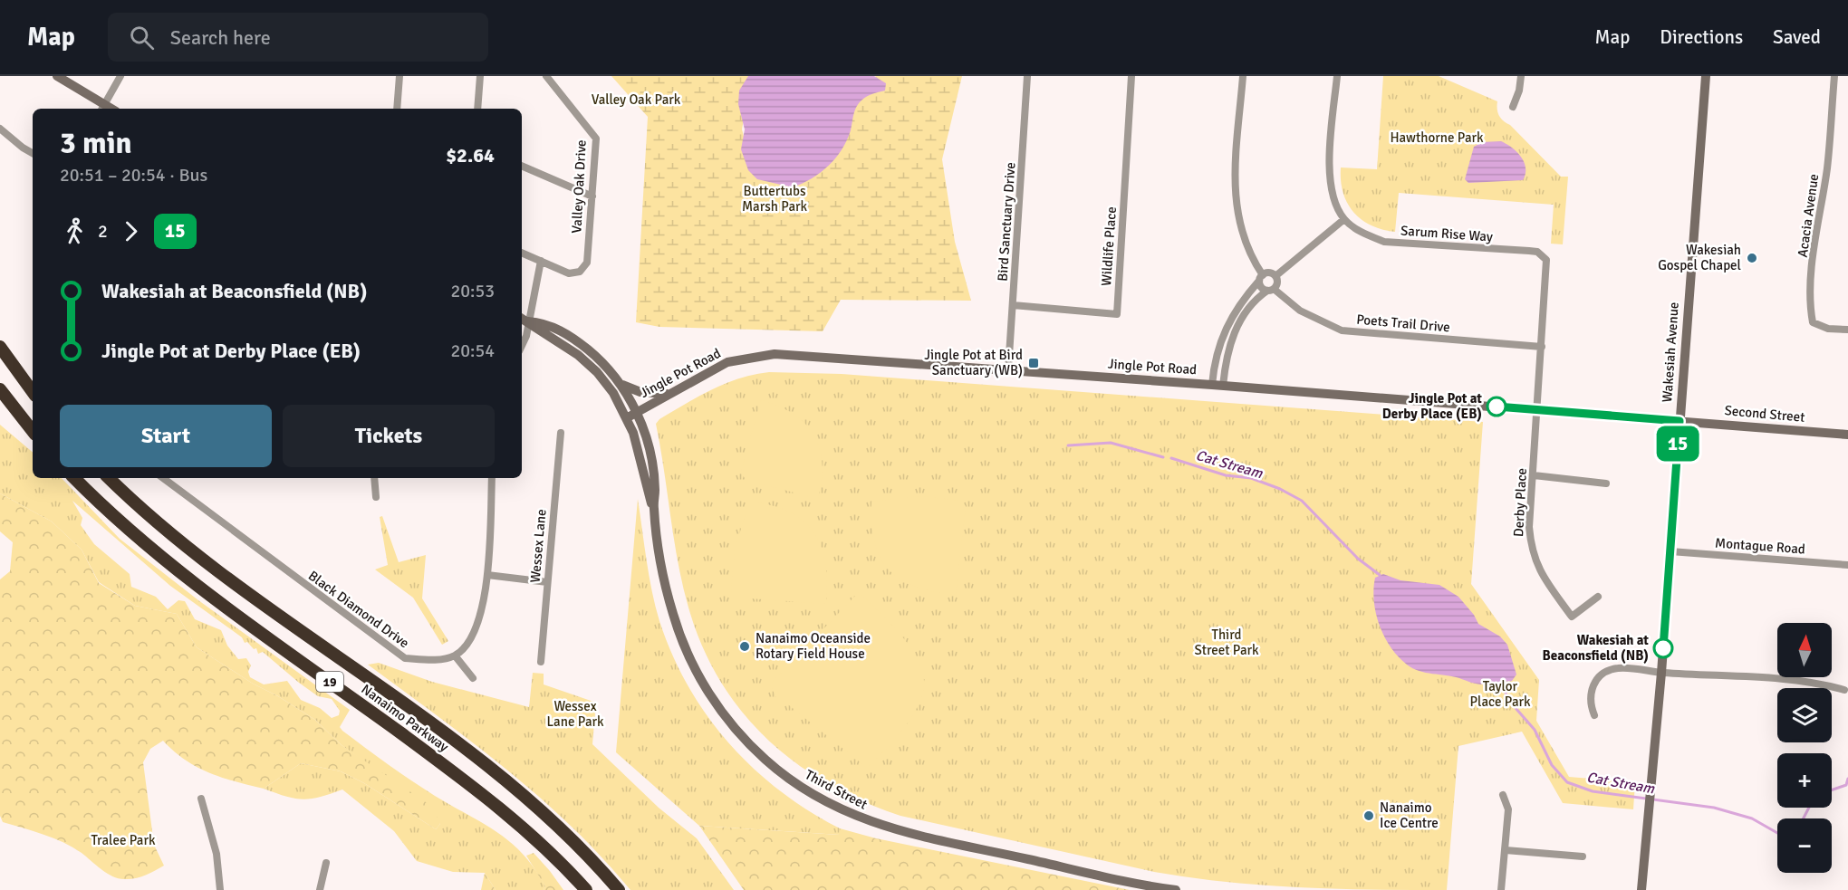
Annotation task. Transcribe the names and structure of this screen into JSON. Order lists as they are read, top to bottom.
{
  "streets": {
    "highway": ["19", "Nanaimo Parkway"],
    "main road": [
      "Wakesiah Avenue",
      "Jingle Pot Road",
      "Second Street",
      "Third Street"
    ],
    "street": [
      "Valley Oak Drive",
      "Acacia Avenue",
      "Bird Sanctuary Drive",
      "Sarum Rise Way",
      "Wildlife Place",
      "Poets Trail Drive",
      "Derby Place",
      "Wessex Lane",
      "Montague Road",
      "Black Diamond Drive"
    ]
  },
  "crossings": [
    ["Bird Sanctuary Drive", "Wildlife Place"],
    ["Bird Sanctuary Drive", "Jingle Pot Road"],
    ["Sarum Rise Way", "Poets Trail Drive"],
    ["Sarum Rise Way", "Jingle Pot Road"],
    ["Sarum Rise Way", "Derby Place"],
    ["Wakesiah Avenue", "Jingle Pot Road"],
    ["Wakesiah Avenue", "Second Street"],
    ["Wakesiah Avenue", "Montague Road"],
    ["Jingle Pot Road", "Second Street"],
    ["Jingle Pot Road", "Derby Place"],
    ["Jingle Pot Road", "Third Street"]
  ],
  "water": ["Cat Stream"],
  "parks": [
    "Valley Oak Park",
    "Hawthorne Park",
    "Buttertubs Marsh Park",
    "Third Street Park",
    "Taylor Place Park",
    "Wessex Lane Park",
    "Tralee Park"
  ],
  "places": {
    "other": [
      "Wakesiah Gospel Chapel",
      "Jingle Pot at Derby Place (EB)",
      "Nanaimo Oceanside Rotary Field House",
      "Wakesiah at Beaconsfield (NB)",
      "Nanaimo Ice Centre"
    ],
    "transit": ["Jingle Pot at Bird Sanctuary (WB)"]
  },
  "lines": ["bus line 15"],
  "north": "top",
  "page": {
    "header": "Map",
    "search": "Search here",
    "nav": ["Map", "Directions", "Saved"],
    "on_map": "15",
    "heading": ["3 min", "20:51 – 20:54 · Bus", "$2.64"],
    "legs": ["2", "15"],
    "list": [
      {
        "name": "Wakesiah at Beaconsfield (NB)",
        "value": "20:53"
      },
      {
        "name": "Jingle Pot at Derby Place (EB)",
        "value": "20:54"
      }
    ],
    "buttons": ["Start", "Tickets"],
    "map_buttons": ["+", "−"]
  }
}
